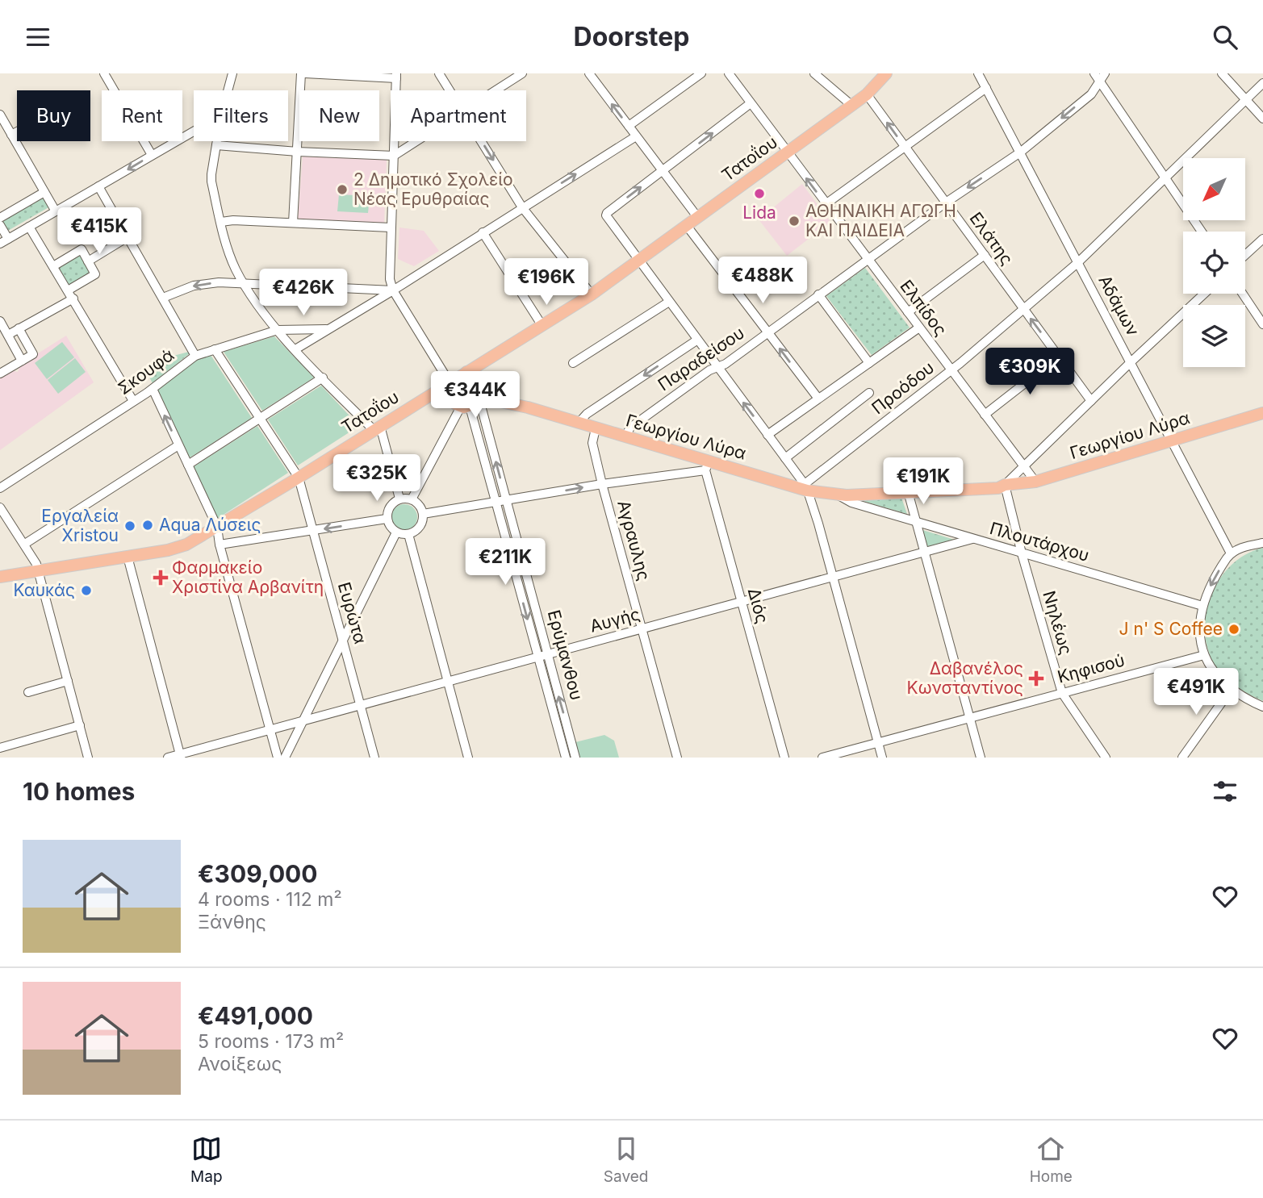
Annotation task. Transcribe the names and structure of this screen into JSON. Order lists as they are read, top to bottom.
{
  "streets": {
    "main road": ["Τατοΐου", "Γεωργίου Λύρα", "Ερύμανθου"],
    "street": [
      "Ελάτης",
      "Αδάμων",
      "Ελπίδος",
      "Παραδείσου",
      "Σκουφά",
      "Προόδου",
      "Αγραυλης",
      "Πλουτάρχου",
      "Διός",
      "Ευρώτα",
      "Αυγής",
      "Νηλέως",
      "Κηφισού"
    ]
  },
  "crossings": [
    ["Τατοΐου", "Ελάτης"],
    ["Τατοΐου", "Ελπίδος"],
    ["Τατοΐου", "Ευρώτα"],
    ["Τατοΐου", "Ερύμανθου"],
    ["Ελάτης", "Παραδείσου"],
    ["Ελάτης", "Προόδου"],
    ["Αδάμων", "Παραδείσου"],
    ["Αδάμων", "Προόδου"],
    ["Αδάμων", "Γεωργίου Λύρα"],
    ["Ελπίδος", "Παραδείσου"],
    ["Ελπίδος", "Προόδου"],
    ["Ελπίδος", "Γεωργίου Λύρα"],
    ["Παραδείσου", "Γεωργίου Λύρα"],
    ["Σκουφά", "Ευρώτα"],
    ["Προόδου", "Γεωργίου Λύρα"],
    ["Γεωργίου Λύρα", "Αγραυλης"],
    ["Γεωργίου Λύρα", "Πλουτάρχου"],
    ["Γεωργίου Λύρα", "Διός"],
    ["Γεωργίου Λύρα", "Νηλέως"],
    ["Γεωργίου Λύρα", "Ερύμανθου"],
    ["Αγραυλης", "Αυγής"],
    ["Πλουτάρχου", "Αυγής"],
    ["Πλουτάρχου", "Νηλέως"],
    ["Διός", "Αυγής"],
    ["Ευρώτα", "Αυγής"],
    ["Αυγής", "Ερύμανθου"],
    ["Νηλέως", "Κηφισού"]
  ],
  "places": {
    "other": [
      "2 Δημοτικό Σχολείο Νέας Ερυθραίας",
      "Lida",
      "ΑΘΗΝΑΙΚΗ ΑΓΩΓΗ ΚΑΙ ΠΑΙΔΕΙΑ",
      "Aqua Λύσεις",
      "Εργαλεία Xristou",
      "Καυκάς",
      "J n' S Coffee"
    ],
    "health": ["Φαρμακείο Χριστίνα Αρβανίτη", "Δαβανέλος Κωνσταντίνος"]
  },
  "north": "bottom left",
  "page": {
    "header": "Doorstep",
    "chip": [
      "Buy",
      "Rent",
      "Filters",
      "New",
      "Apartment"
    ],
    "price": [
      "€415K",
      "€488K",
      "€196K",
      "€426K",
      "€309K",
      "€344K",
      "€325K",
      "€191K",
      "€211K",
      "€491K"
    ],
    "heading": "10 homes",
    "list": [
      {
        "name": "€309,000",
        "note": "4 rooms · 112 m² · Ξάνθης"
      },
      {
        "name": "€491,000",
        "note": "5 rooms · 173 m² · Ανοίξεως"
      }
    ],
    "tabs": ["Map", "Saved", "Home"]
  }
}
